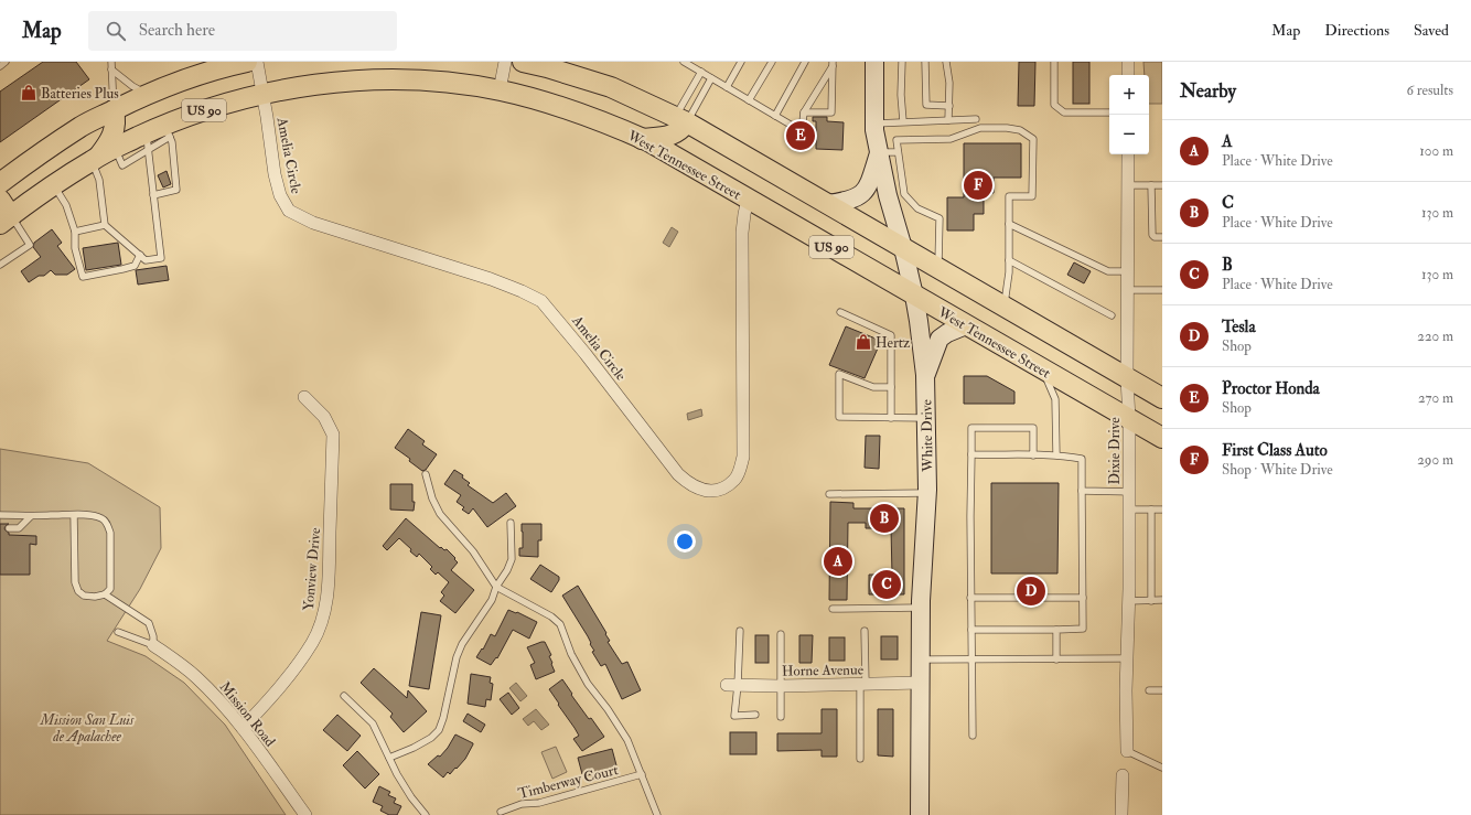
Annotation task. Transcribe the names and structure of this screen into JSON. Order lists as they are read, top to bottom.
{
  "streets": {
    "main road": ["US 90", "West Tennessee Street"],
    "street": [
      "Amelia Circle",
      "White Drive",
      "Dixie Drive",
      "Yonview Drive",
      "Horne Avenue",
      "Mission Road"
    ],
    "lane": ["Timberway Court"]
  },
  "crossings": [
    ["US 90", "White Drive"],
    ["US 90", "Dixie Drive"],
    ["Amelia Circle", "West Tennessee Street"],
    ["West Tennessee Street", "White Drive"],
    ["West Tennessee Street", "Dixie Drive"],
    ["White Drive", "Horne Avenue"],
    ["Yonview Drive", "Mission Road"]
  ],
  "parks": ["Mission San Luis de Apalachee"],
  "places": {
    "shop": ["Batteries Plus", "Hertz"]
  },
  "page": {
    "header": "Map",
    "search": "Search here",
    "nav": ["Map", "Directions", "Saved"],
    "heading": ["Nearby", "6 results"],
    "map_buttons": ["+", "−"],
    "pins": [
      "E",
      "F",
      "B",
      "A",
      "C",
      "D"
    ],
    "list": [
      {
        "mark": "A",
        "name": "A",
        "note": "Place · White Drive",
        "value": "100 m"
      },
      {
        "mark": "B",
        "name": "C",
        "note": "Place · White Drive",
        "value": "130 m"
      },
      {
        "mark": "C",
        "name": "B",
        "note": "Place · White Drive",
        "value": "130 m"
      },
      {
        "mark": "D",
        "name": "Tesla",
        "note": "Shop",
        "value": "220 m"
      },
      {
        "mark": "E",
        "name": "Proctor Honda",
        "note": "Shop",
        "value": "270 m"
      },
      {
        "mark": "F",
        "name": "First Class Auto",
        "note": "Shop · White Drive",
        "value": "290 m"
      }
    ]
  }
}
